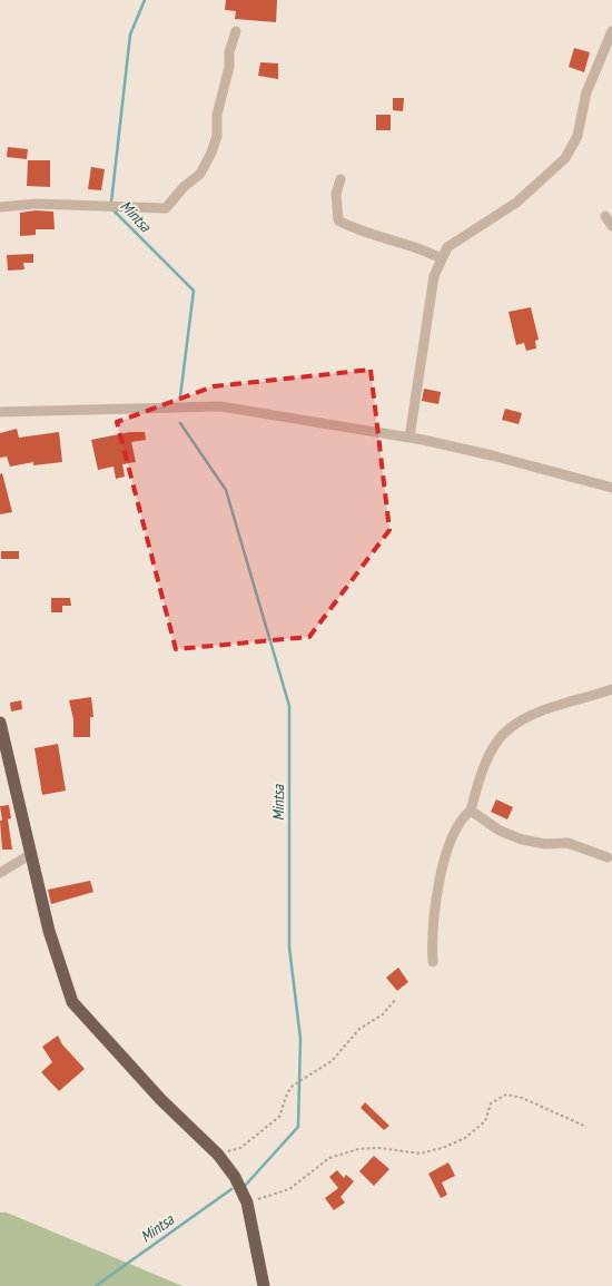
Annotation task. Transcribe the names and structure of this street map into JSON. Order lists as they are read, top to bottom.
{
  "water": ["Mintsa"]
}
